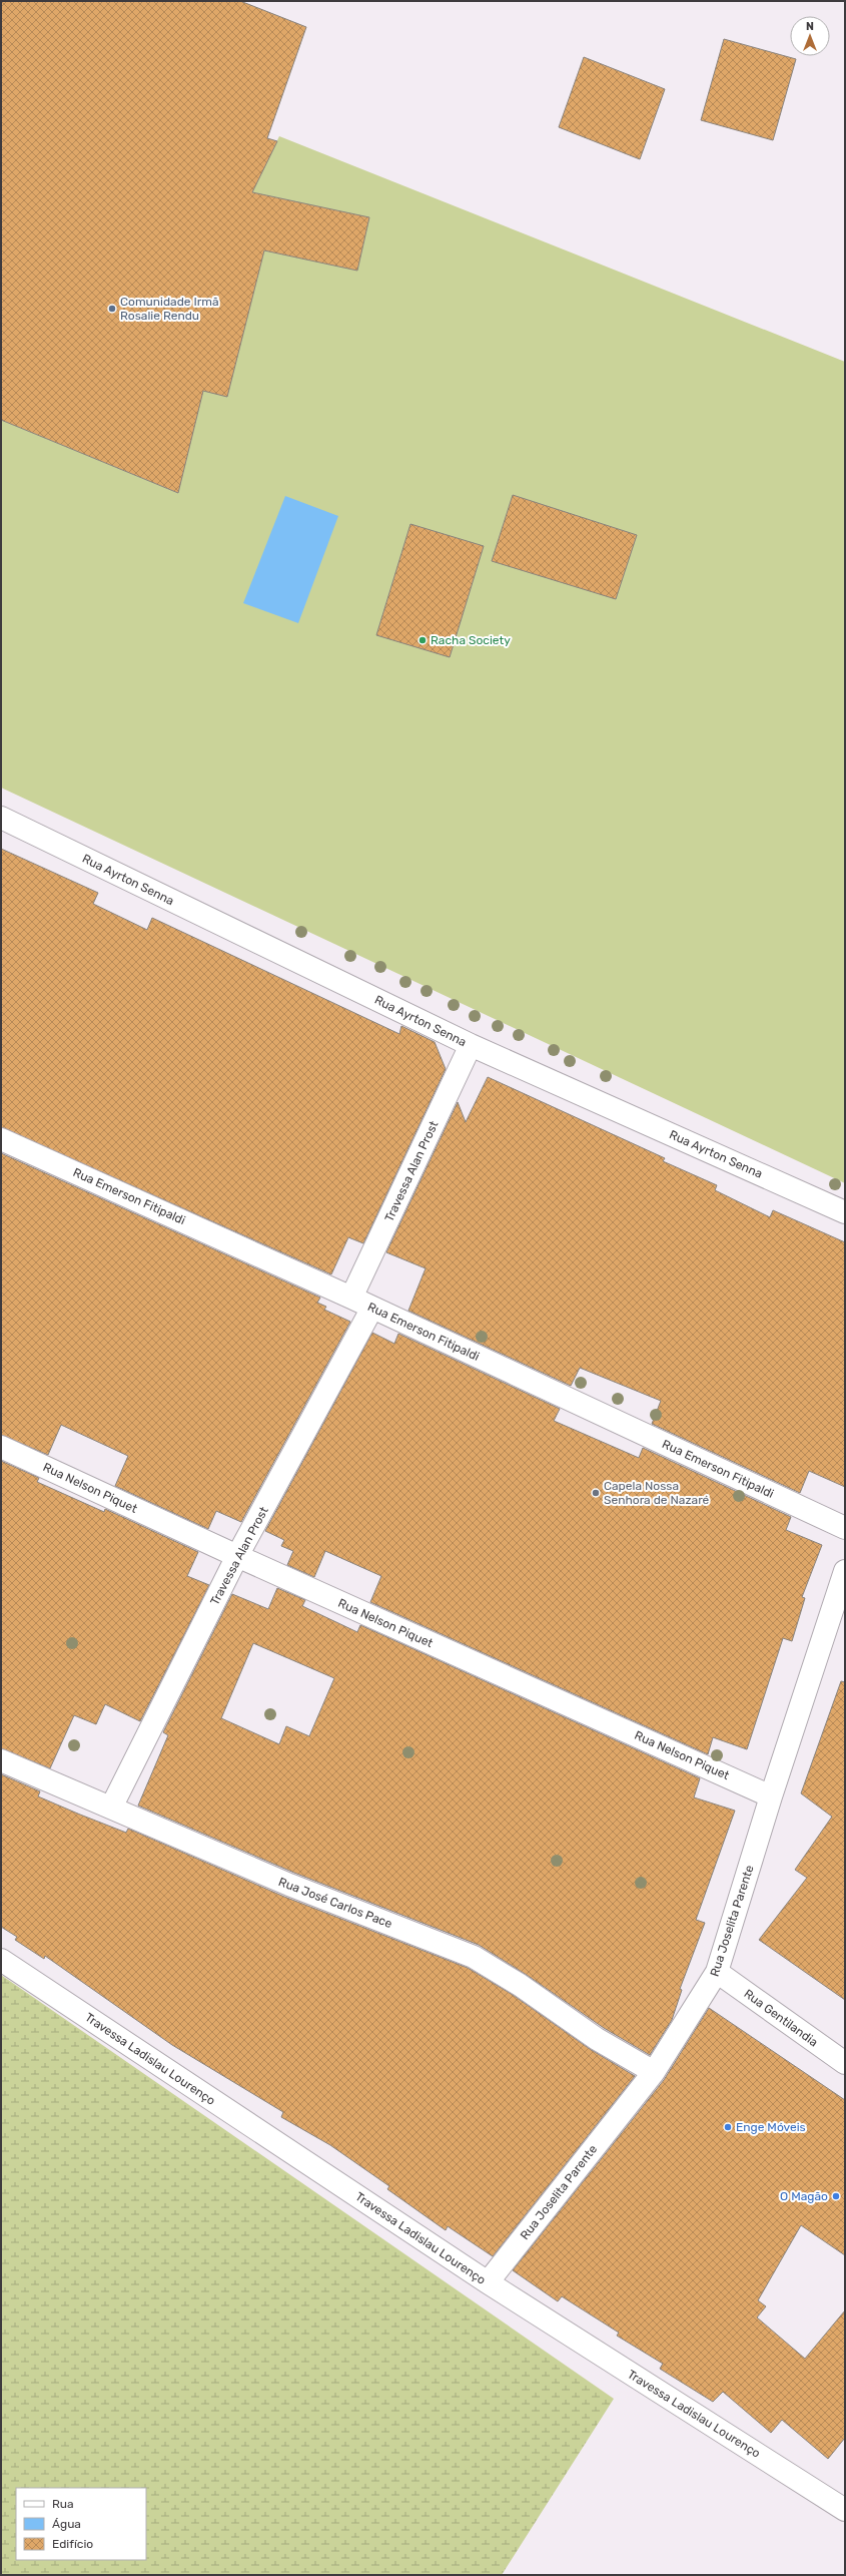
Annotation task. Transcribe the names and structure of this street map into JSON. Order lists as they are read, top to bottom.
{
  "streets": {
    "street": [
      "Rua Ayrton Senna",
      "Travessa Alan Prost",
      "Rua Emerson Fitipaldi",
      "Rua Nelson Piquet",
      "Rua José Carlos Pace",
      "Rua Joselita Parente",
      "Rua Gentilandia",
      "Travessa Ladislau Lourenço"
    ]
  },
  "crossings": [
    ["Rua Ayrton Senna", "Travessa Alan Prost"],
    ["Travessa Alan Prost", "Rua Emerson Fitipaldi"],
    ["Travessa Alan Prost", "Rua Nelson Piquet"],
    ["Travessa Alan Prost", "Rua José Carlos Pace"],
    ["Rua Nelson Piquet", "Rua Joselita Parente"],
    ["Rua José Carlos Pace", "Rua Joselita Parente"],
    ["Rua Joselita Parente", "Rua Gentilandia"],
    ["Rua Joselita Parente", "Travessa Ladislau Lourenço"]
  ],
  "places": [
    "Comunidade Irmã Rosalie Rendu",
    "Racha Society",
    "Capela Nossa Senhora de Nazaré",
    "Enge Móveis",
    "O Magão"
  ],
  "legend": ["Rua", "Água", "Edifício"],
  "north": "top"
}
